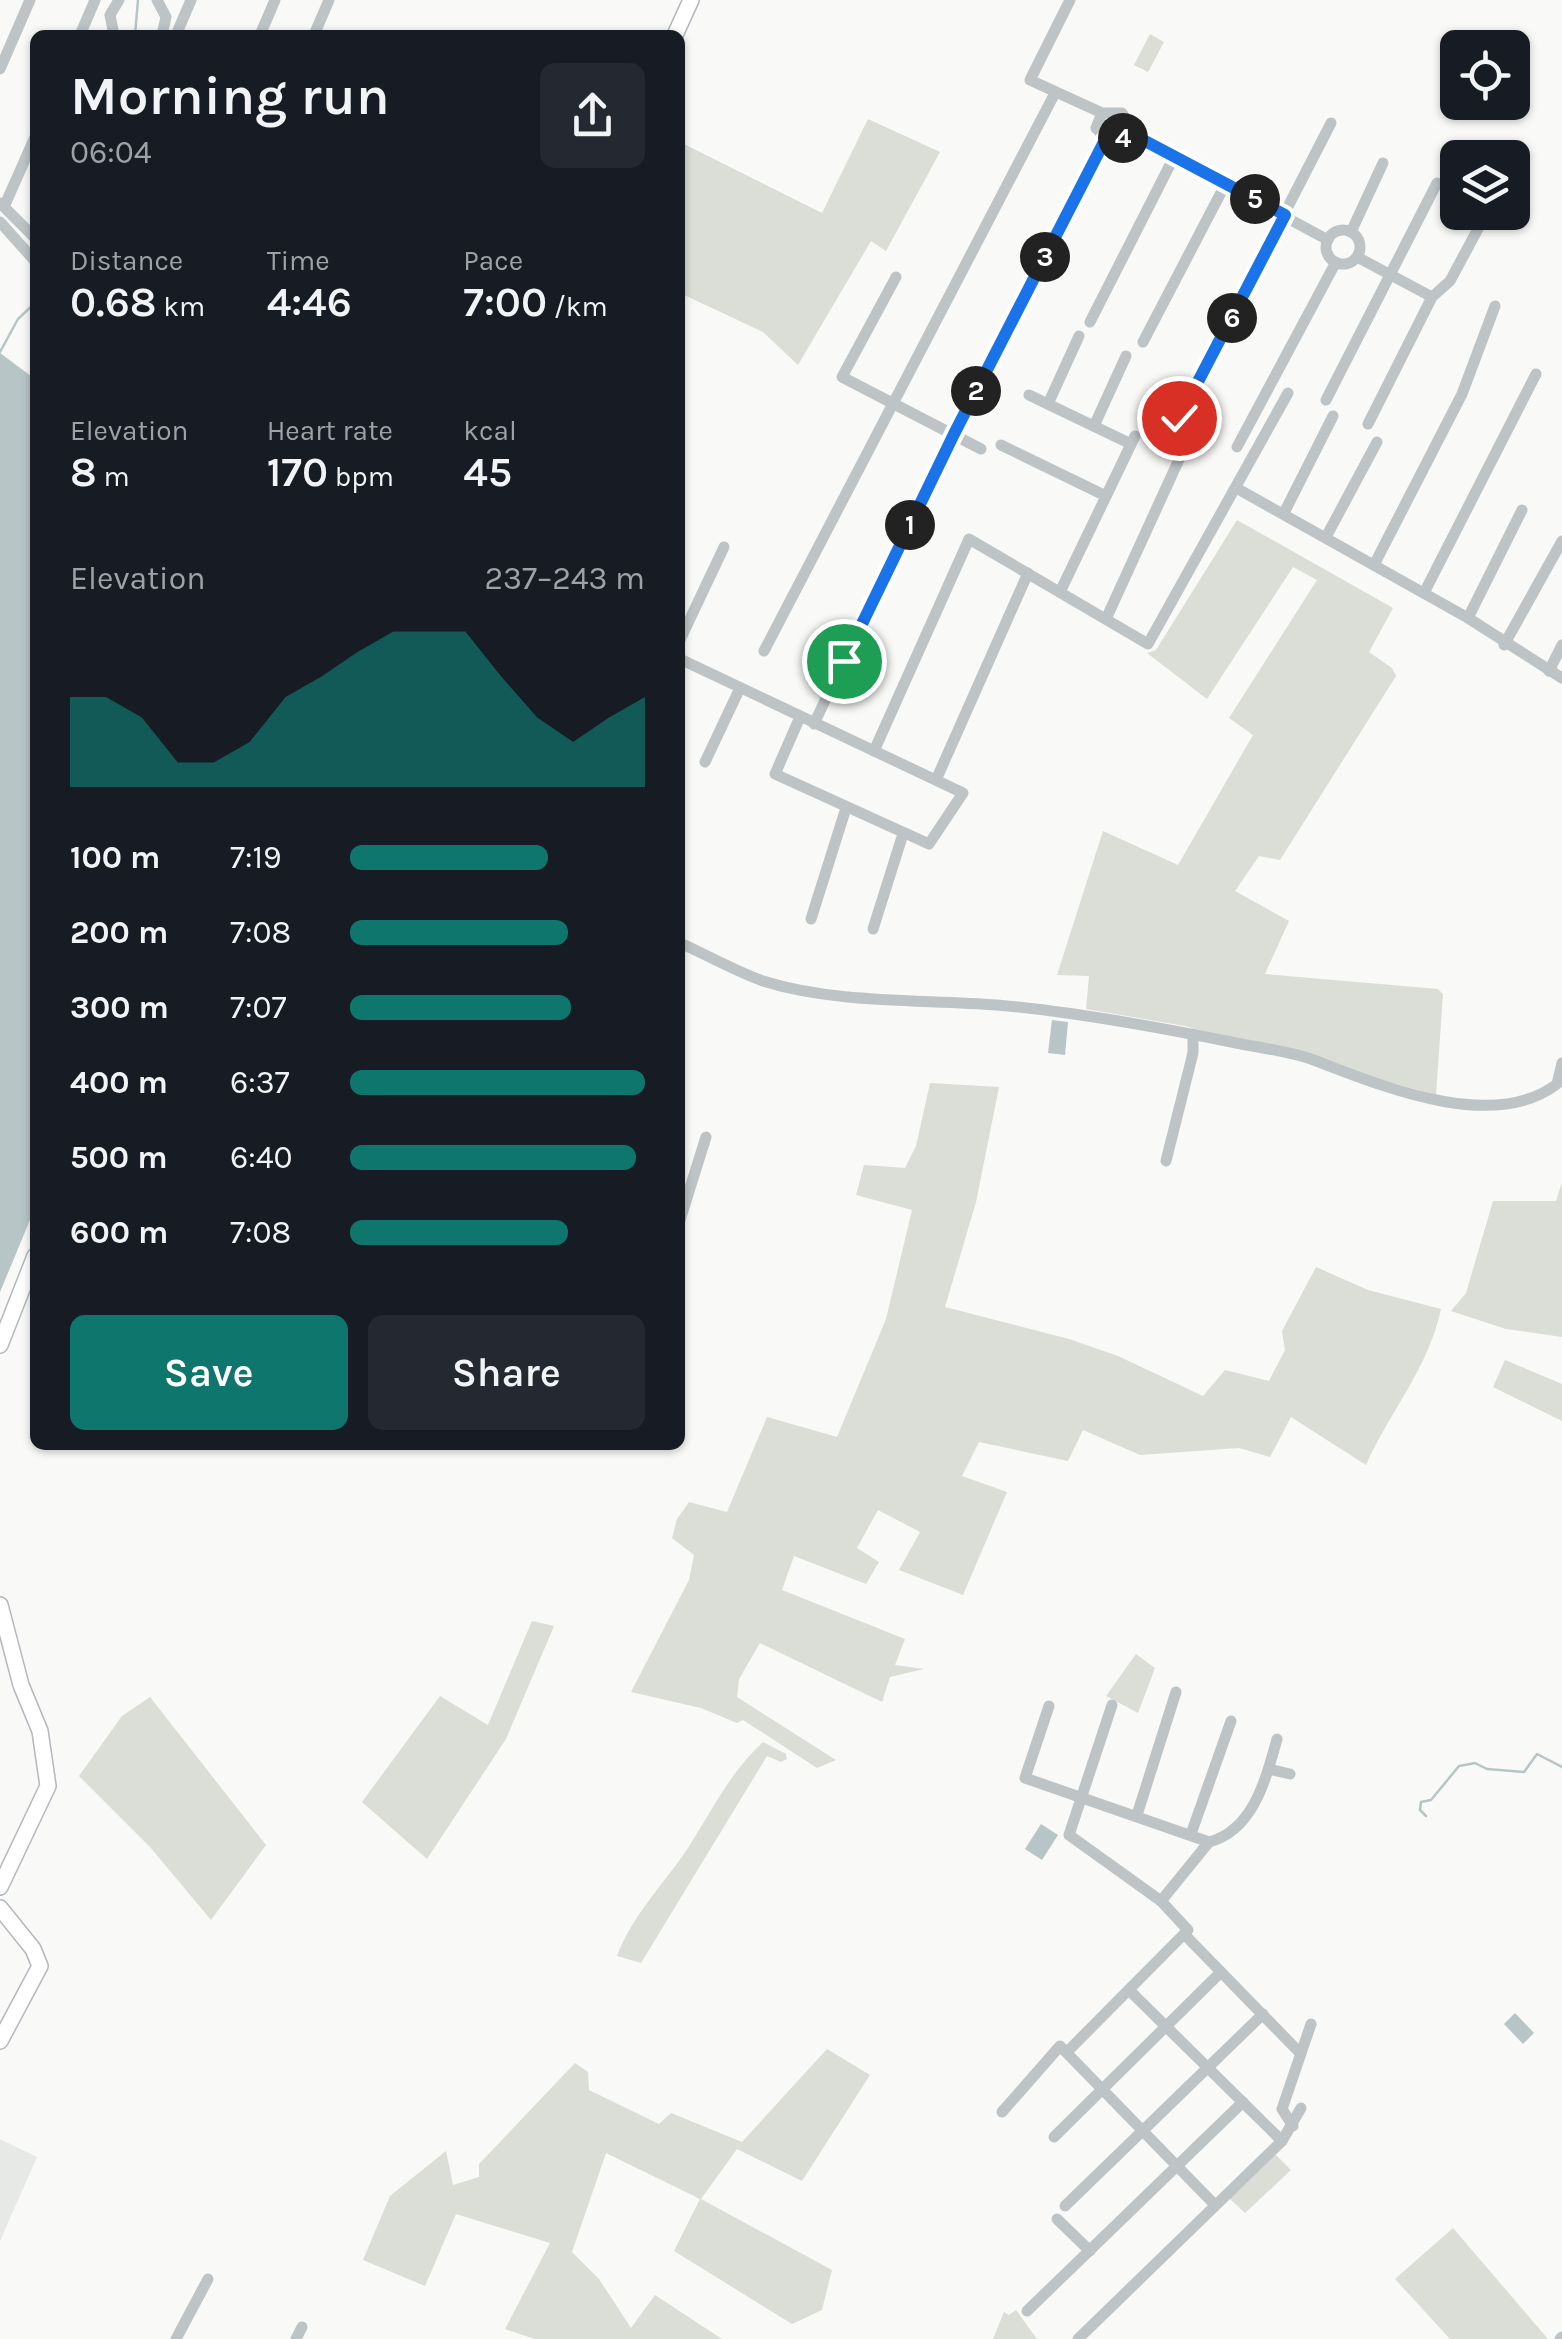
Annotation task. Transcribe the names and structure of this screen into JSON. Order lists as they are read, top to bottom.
{
  "page": {
    "heading": ["Morning run", "06:04"],
    "pins": [
      "4",
      "5",
      "3",
      "6",
      "2",
      "1"
    ],
    "stats": [
      ["Distance", "0.68 km"],
      ["Time", "4:46"],
      ["Pace", "7:00 /km"],
      ["Elevation", "8 m"],
      ["Heart rate", "170 bpm"],
      ["kcal", "45"]
    ],
    "chart": ["Elevation", "237–243 m"],
    "list": [
      {
        "name": "100 m",
        "note": "7:19"
      },
      {
        "name": "200 m",
        "note": "7:08"
      },
      {
        "name": "300 m",
        "note": "7:07"
      },
      {
        "name": "400 m",
        "note": "6:37"
      },
      {
        "name": "500 m",
        "note": "6:40"
      },
      {
        "name": "600 m",
        "note": "7:08"
      }
    ],
    "buttons": ["Save", "Share"]
  }
}
